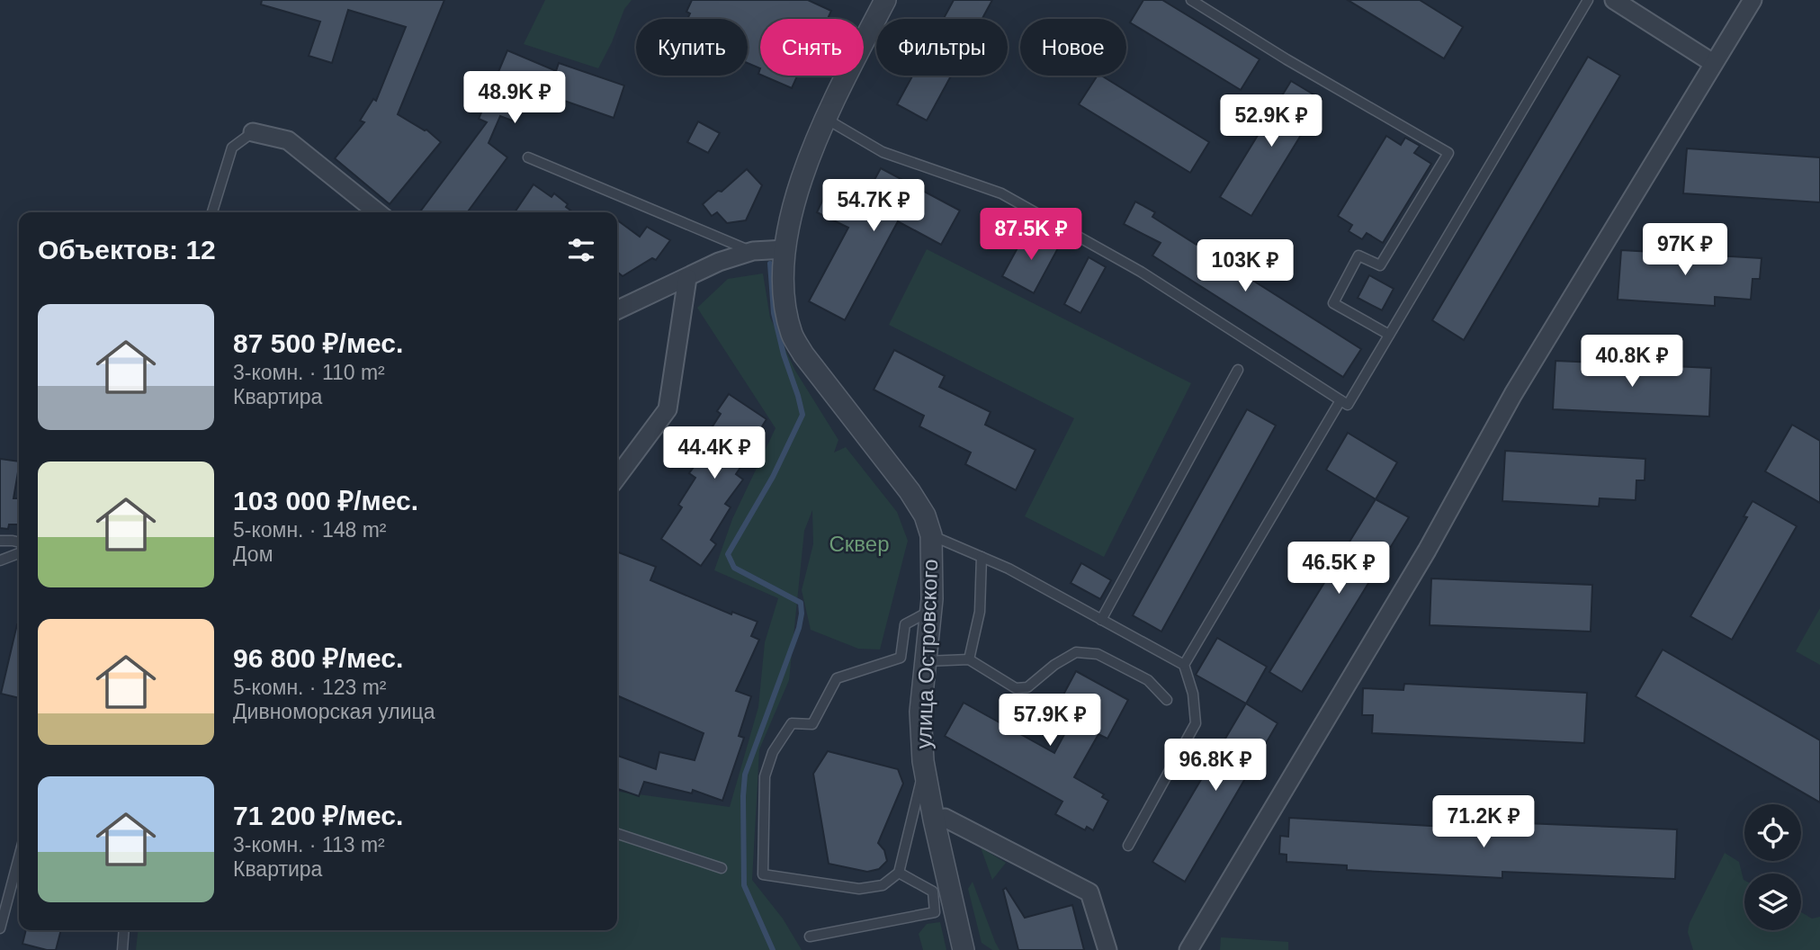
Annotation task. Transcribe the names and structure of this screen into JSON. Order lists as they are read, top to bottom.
{
  "streets": {
    "street": ["улица Островского"]
  },
  "parks": ["Сквер"],
  "page": {
    "chip": [
      "Купить",
      "Снять",
      "Фильтры",
      "Новое"
    ],
    "price": [
      "48.9K ₽",
      "52.9K ₽",
      "54.7K ₽",
      "87.5K ₽",
      "97K ₽",
      "103K ₽",
      "40.8K ₽",
      "44.4K ₽",
      "46.5K ₽",
      "57.9K ₽",
      "96.8K ₽",
      "71.2K ₽"
    ],
    "heading": "Объектов: 12",
    "list": [
      {
        "name": "87 500 ₽/мес.",
        "note": "3-комн. · 110 m² · Квартира"
      },
      {
        "name": "103 000 ₽/мес.",
        "note": "5-комн. · 148 m² · Дом"
      },
      {
        "name": "96 800 ₽/мес.",
        "note": "5-комн. · 123 m² · Дивноморская улица"
      },
      {
        "name": "71 200 ₽/мес.",
        "note": "3-комн. · 113 m² · Квартира"
      }
    ]
  }
}
